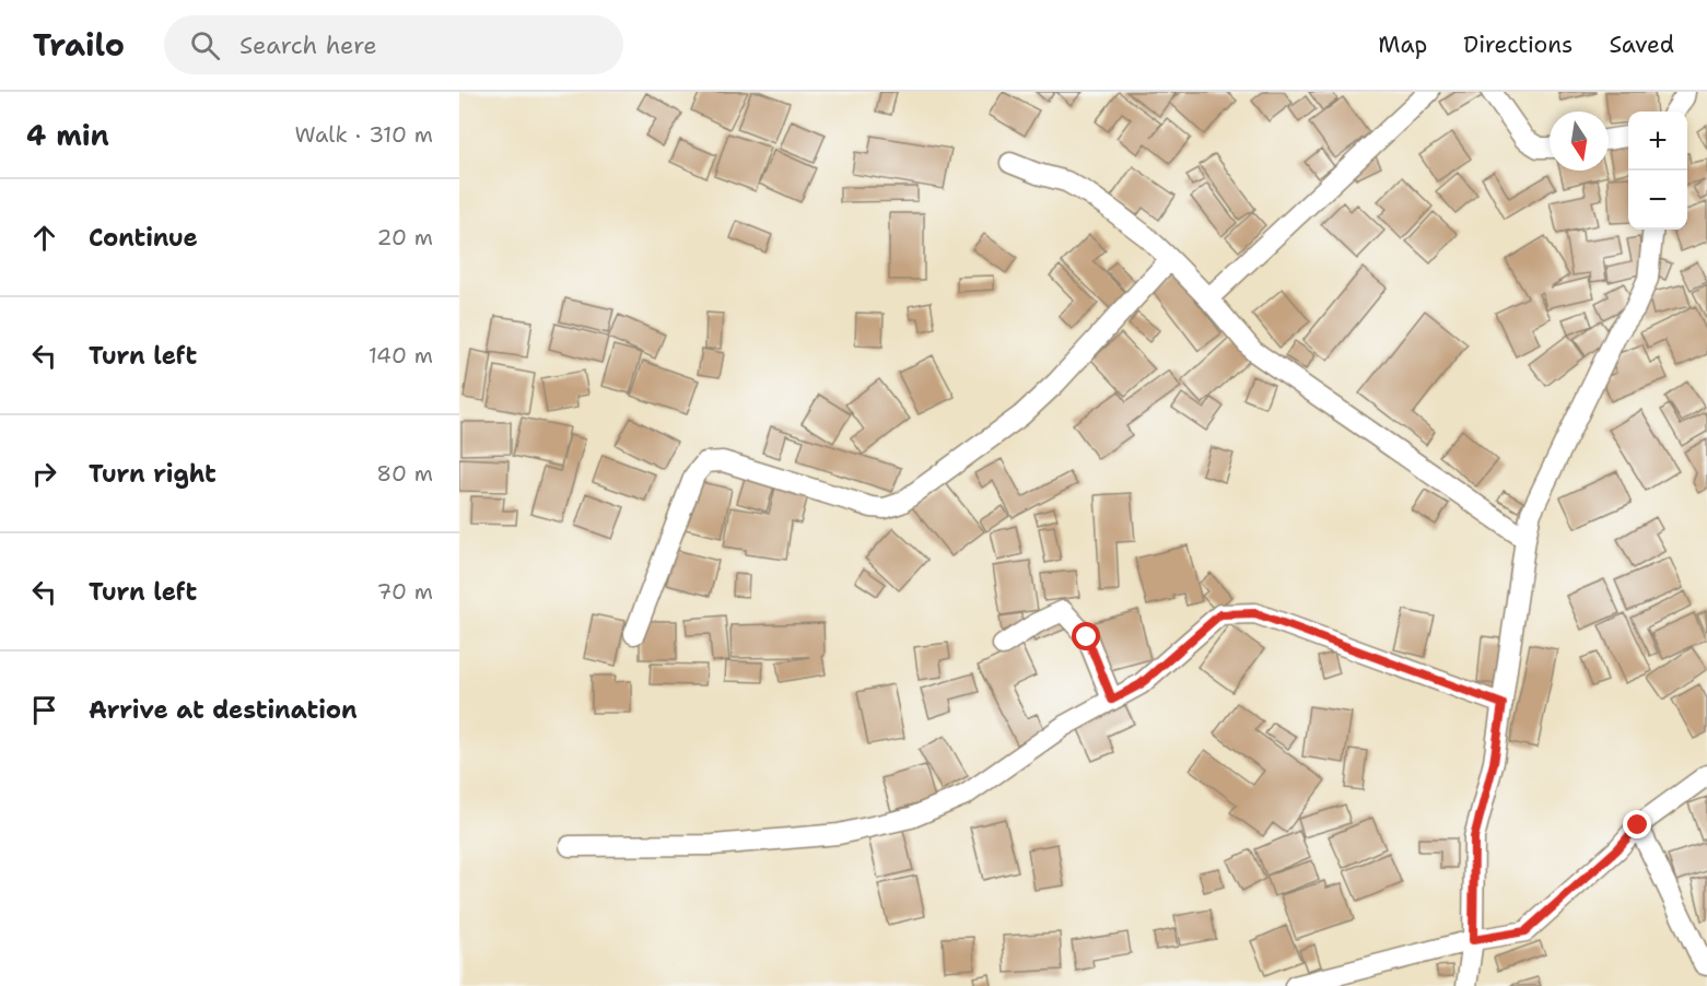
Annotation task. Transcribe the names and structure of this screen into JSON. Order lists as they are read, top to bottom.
{
  "north": "bottom",
  "page": {
    "header": "Trailo",
    "search": "Search here",
    "nav": ["Map", "Directions", "Saved"],
    "heading": ["4 min", "Walk · 310 m"],
    "map_buttons": ["+", "−"],
    "list": [
      ["Continue", "20 m"],
      ["Turn left", "140 m"],
      ["Turn right", "80 m"],
      ["Turn left", "70 m"],
      "Arrive at destination"
    ]
  }
}
